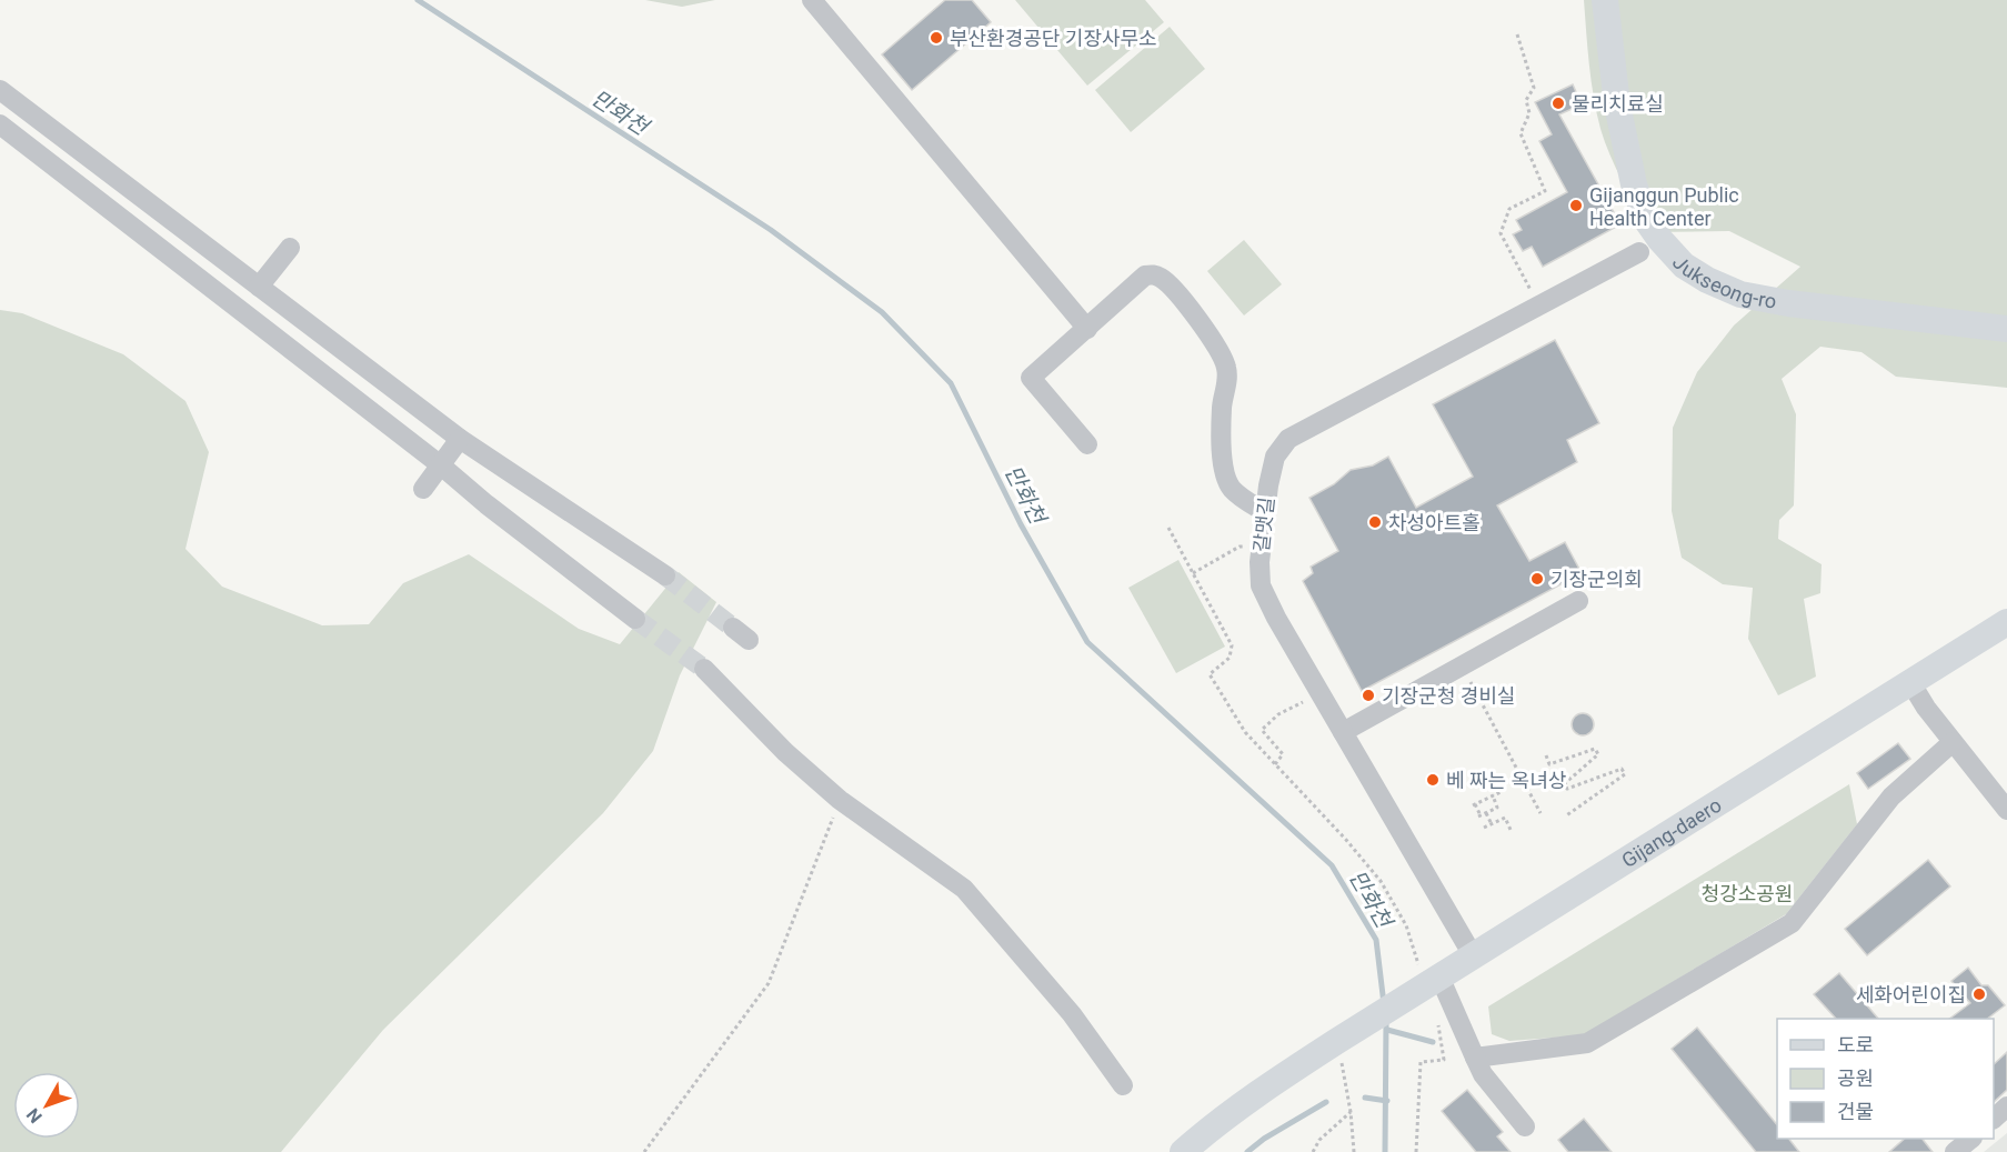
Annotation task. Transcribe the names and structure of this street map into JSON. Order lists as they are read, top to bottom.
{
  "streets": {
    "main road": ["Jukseong-ro", "Gijang-daero"],
    "street": ["갈맷길"]
  },
  "crossings": [
    ["갈맷길", "Gijang-daero"]
  ],
  "water": ["만화천"],
  "parks": ["청강소공원"],
  "places": [
    "부산환경공단 기장사무소",
    "물리치료실",
    "Gijanggun Public Health Center",
    "차성아트홀",
    "기장군의회",
    "기장군청 경비실",
    "베 짜는 옥녀상",
    "세화어린이집"
  ],
  "legend": ["도로", "공원", "건물"],
  "north": "bottom left"
}
